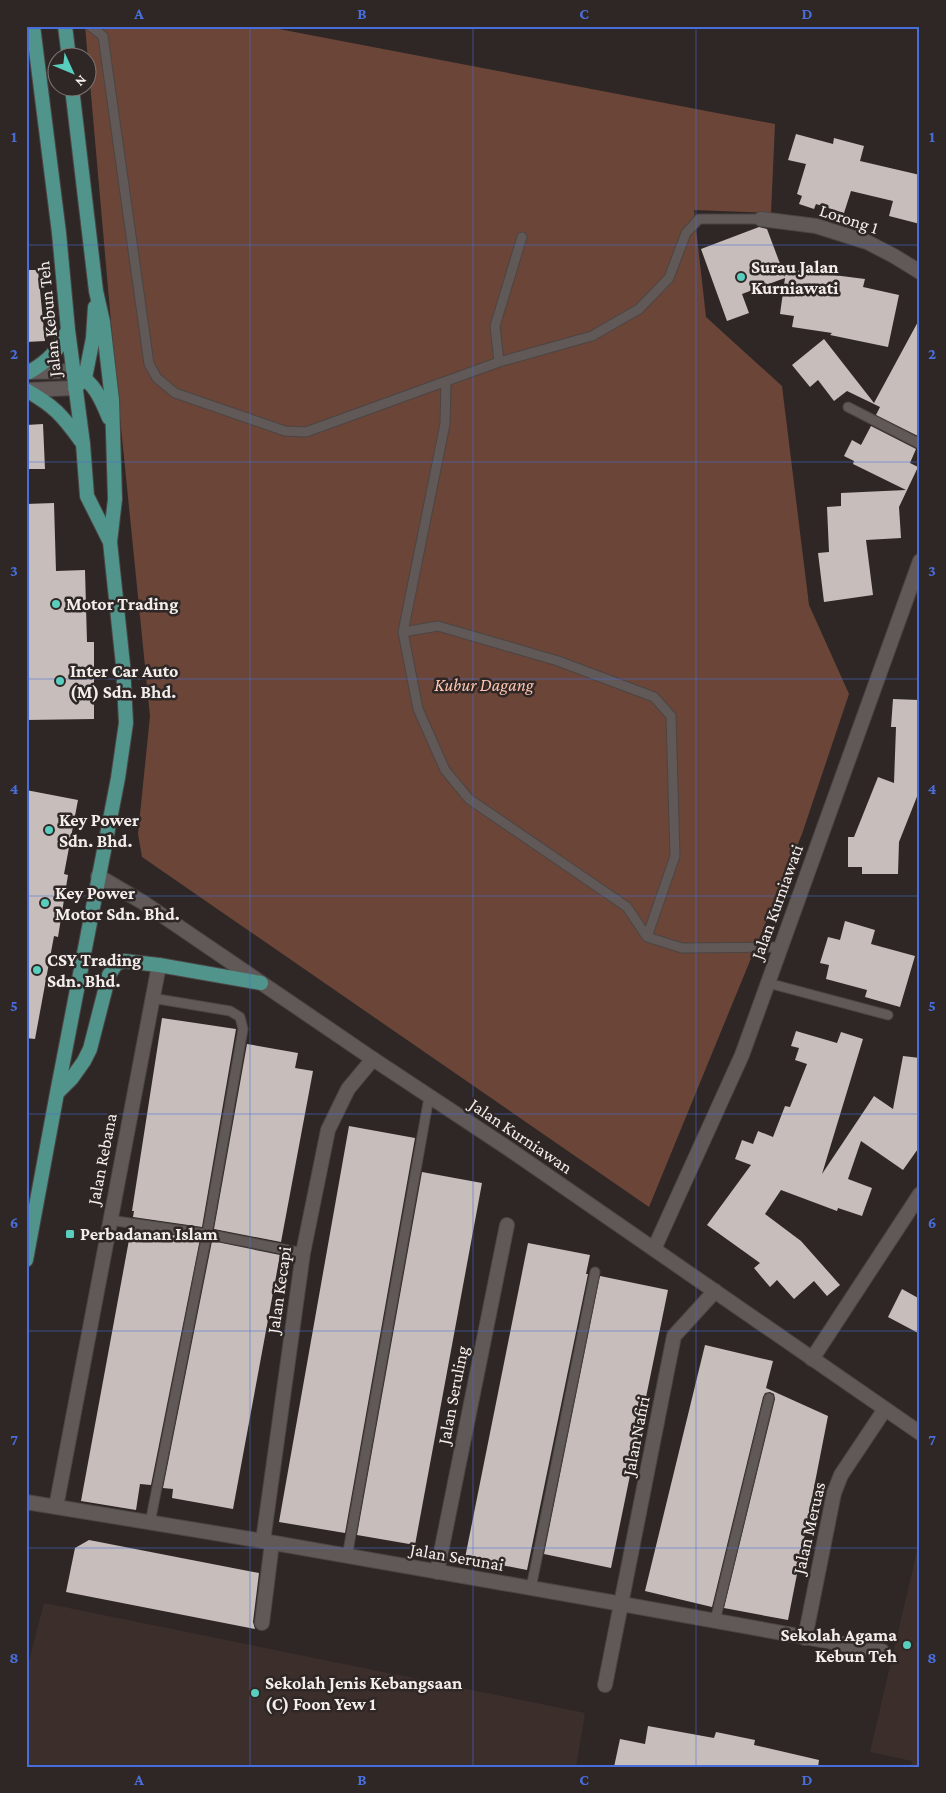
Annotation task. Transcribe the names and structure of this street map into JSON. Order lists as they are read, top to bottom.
{
  "streets": {
    "main road": ["Jalan Kebun Teh"],
    "street": [
      "Lorong 1",
      "Jalan Kurniawati",
      "Jalan Kurniawan",
      "Jalan Rebana",
      "Jalan Kecapi",
      "Jalan Seruling",
      "Jalan Nafiri",
      "Jalan Meruas",
      "Jalan Serunai"
    ]
  },
  "crossings": [
    ["Jalan Kebun Teh", "Jalan Kurniawan"],
    ["Jalan Kurniawati", "Jalan Kurniawan"],
    ["Jalan Kurniawan", "Jalan Kecapi"],
    ["Jalan Kurniawan", "Jalan Nafiri"],
    ["Jalan Kurniawan", "Jalan Meruas"],
    ["Jalan Rebana", "Jalan Serunai"],
    ["Jalan Kecapi", "Jalan Serunai"],
    ["Jalan Seruling", "Jalan Serunai"],
    ["Jalan Nafiri", "Jalan Serunai"],
    ["Jalan Meruas", "Jalan Serunai"]
  ],
  "parks": ["Kubur Dagang"],
  "places": {
    "other": [
      "Surau Jalan Kurniawati",
      "Motor Trading",
      "Inter Car Auto (M) Sdn. Bhd.",
      "Key Power Sdn. Bhd.",
      "Key Power Motor Sdn. Bhd.",
      "CSY Trading Sdn. Bhd.",
      "Sekolah Agama Kebun Teh",
      "Sekolah Jenis Kebangsaan (C) Foon Yew 1"
    ],
    "transit": ["Perbadanan Islam"]
  },
  "north": "bottom right",
  "grid": {
    "columns": [
      "A",
      "B",
      "C",
      "D"
    ],
    "rows": [
      "1",
      "2",
      "3",
      "4",
      "5",
      "6",
      "7",
      "8"
    ]
  }
}
